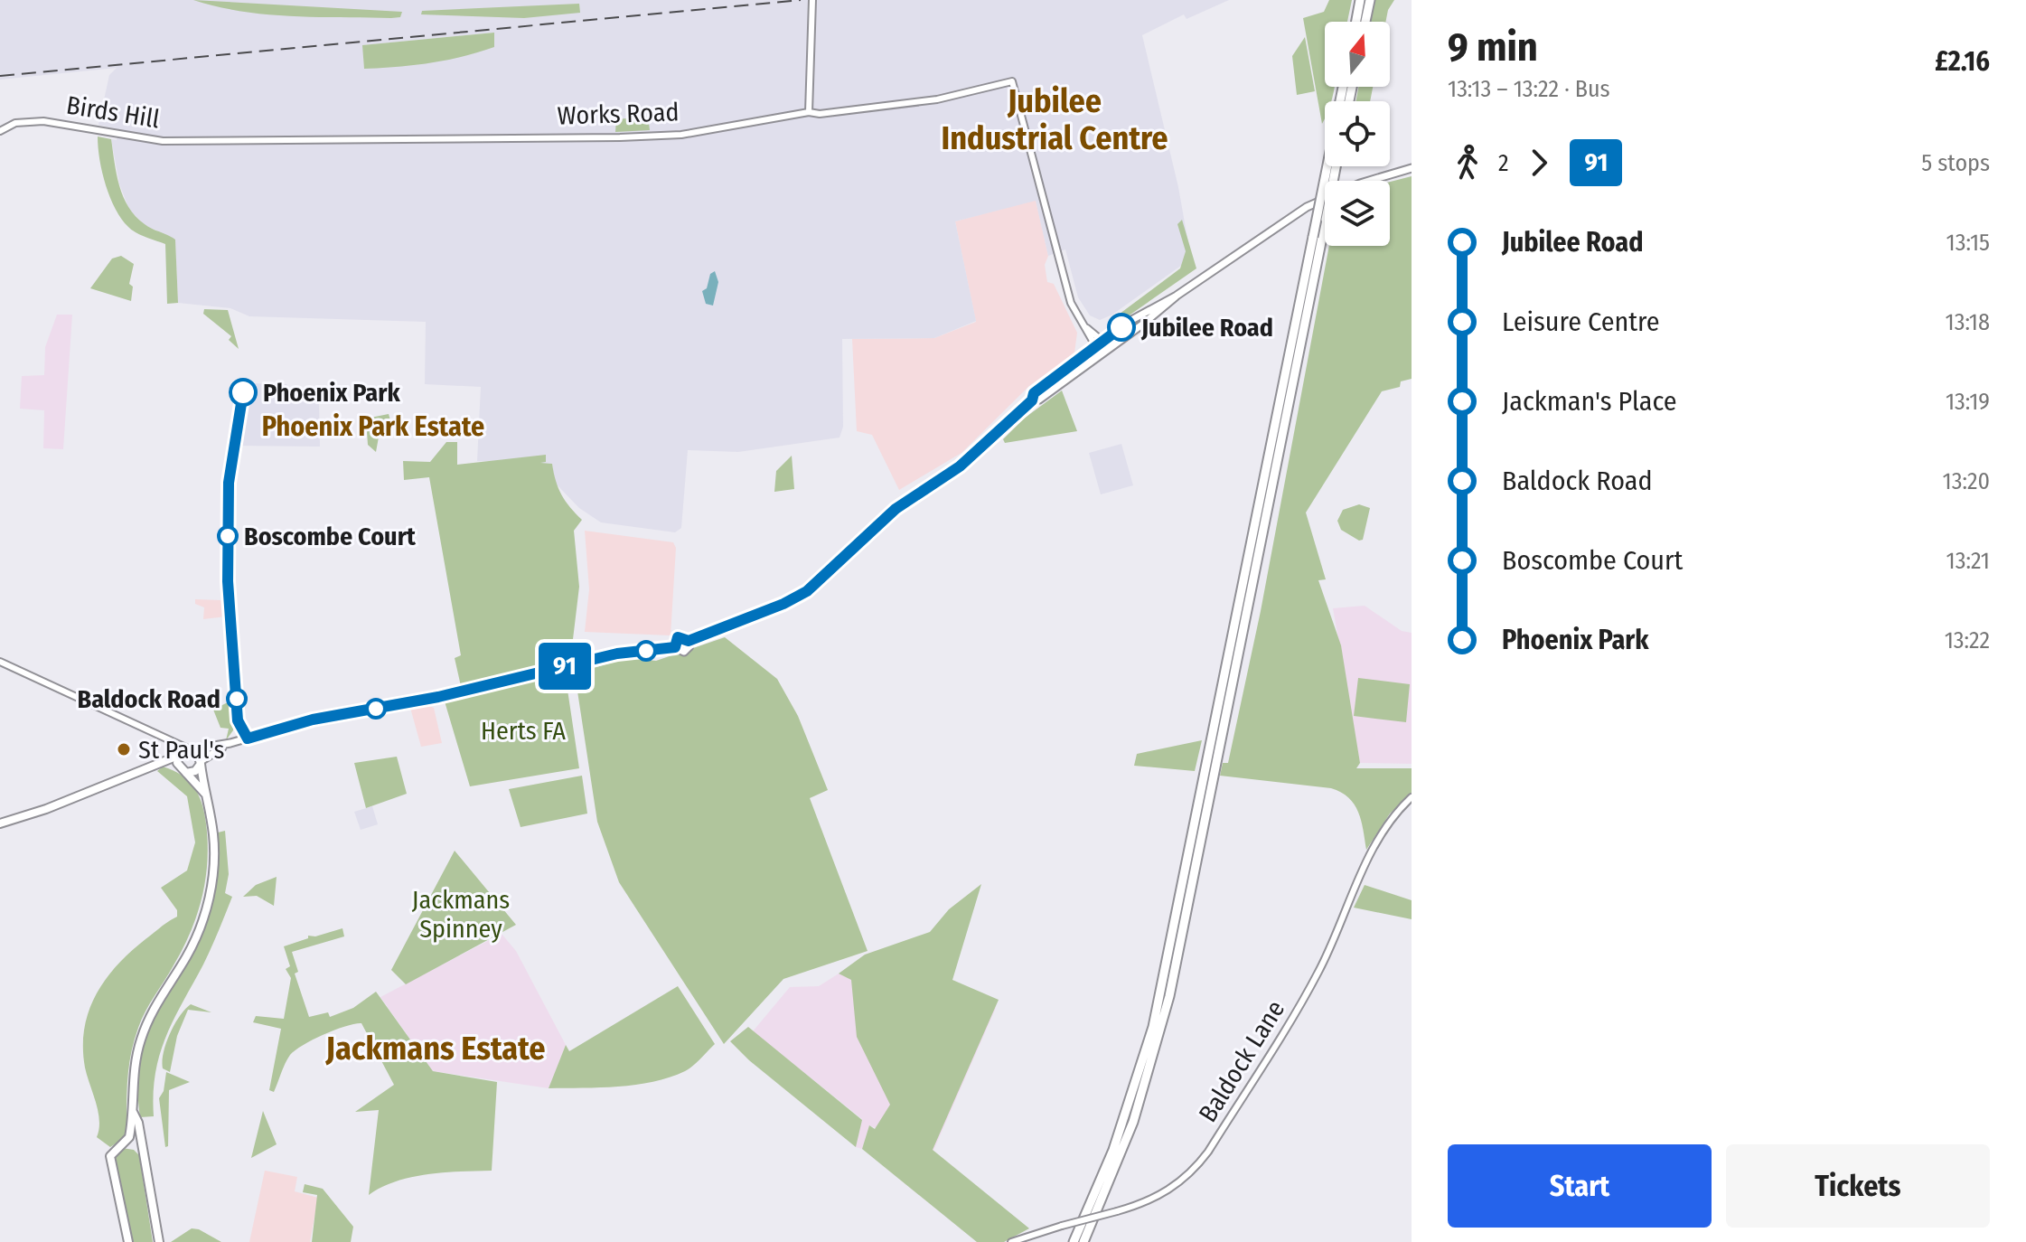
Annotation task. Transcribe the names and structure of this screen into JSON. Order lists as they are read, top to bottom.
{
  "streets": {
    "street": ["Birds Hill", "Works Road", "Baldock Lane"]
  },
  "crossings": [
    ["Birds Hill", "Works Road"]
  ],
  "districts": ["Jubilee Industrial Centre", "Phoenix Park Estate", "Jackmans Estate"],
  "parks": ["Herts FA", "Jackmans Spinney"],
  "places": [
    "Jubilee Road",
    "Phoenix Park",
    "Boscombe Court",
    "Baldock Road",
    "St Paul's"
  ],
  "lines": ["bus line 91"],
  "north": "top",
  "page": {
    "on_map": "91",
    "heading": ["9 min", "13:13 – 13:22 · Bus", "£2.16"],
    "legs": ["2", "91", "5 stops"],
    "list": [
      {
        "name": "Jubilee Road",
        "value": "13:15"
      },
      {
        "name": "Leisure Centre",
        "value": "13:18"
      },
      {
        "name": "Jackman's Place",
        "value": "13:19"
      },
      {
        "name": "Baldock Road",
        "value": "13:20"
      },
      {
        "name": "Boscombe Court",
        "value": "13:21"
      },
      {
        "name": "Phoenix Park",
        "value": "13:22"
      }
    ],
    "buttons": ["Start", "Tickets"]
  }
}
